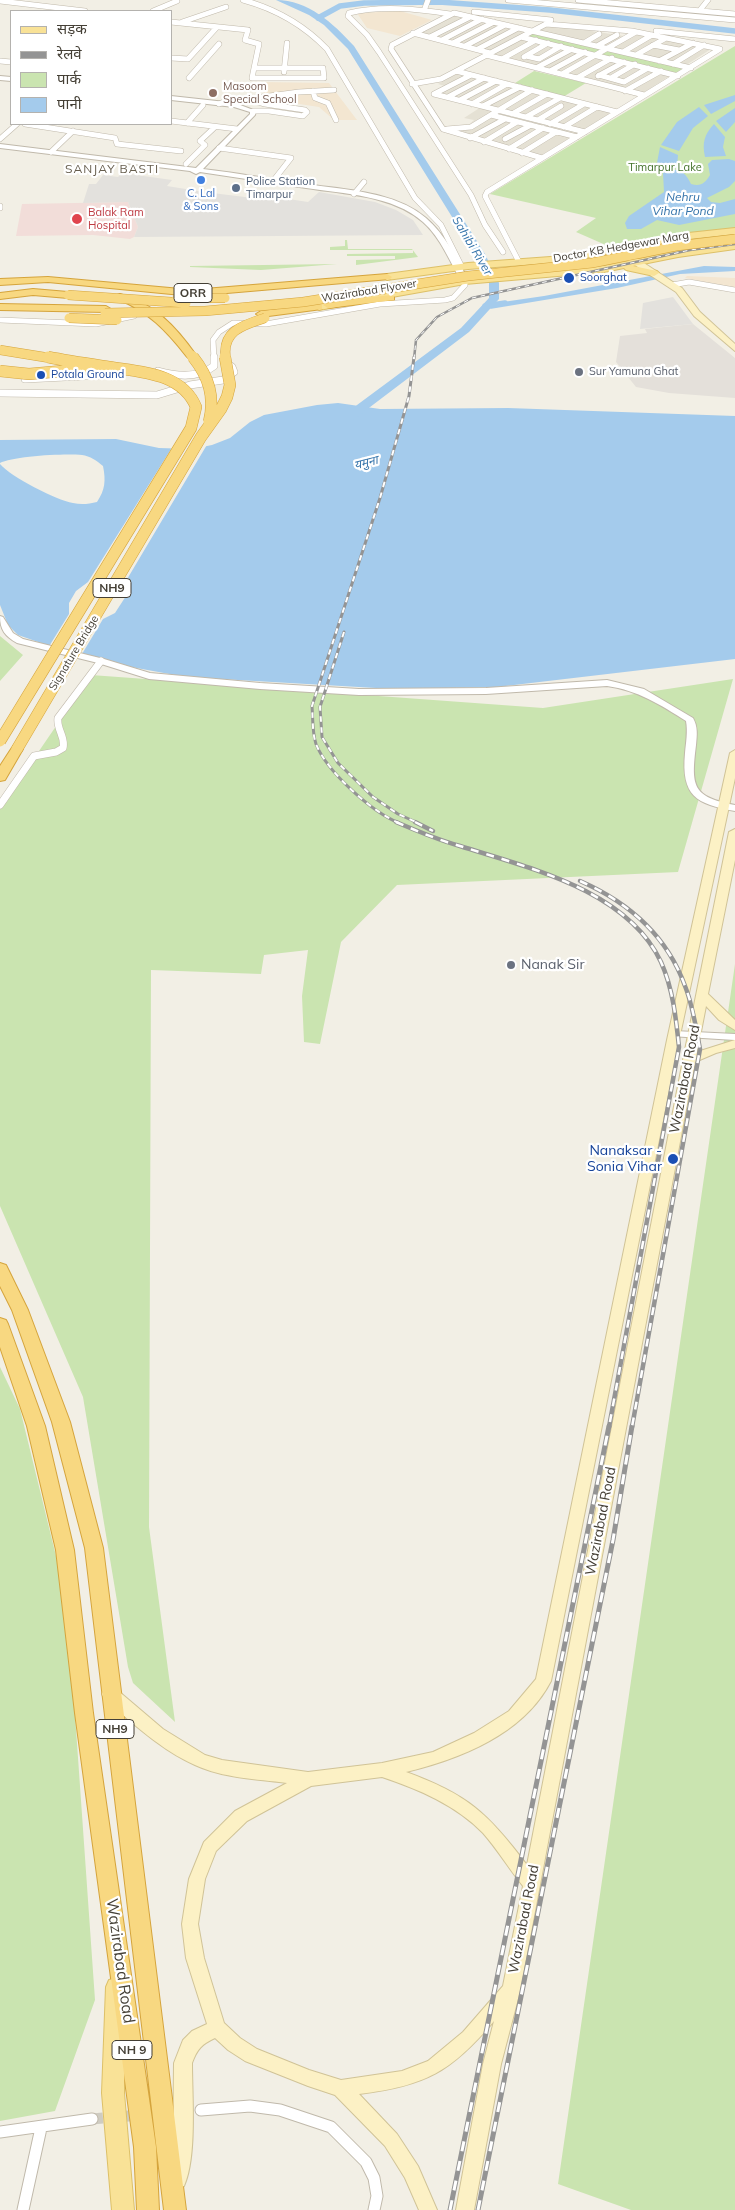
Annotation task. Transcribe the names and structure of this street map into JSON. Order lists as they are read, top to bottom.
{
  "streets": {
    "highway": [
      "Wazirabad Flyover",
      "ORR",
      "NH9",
      "Signature Bridge",
      "Wazirabad Road",
      "NH 9"
    ],
    "main road": ["Doctor KB Hedgewar Marg"]
  },
  "crossings": [
    ["Doctor KB Hedgewar Marg", "Wazirabad Flyover"],
    ["Doctor KB Hedgewar Marg", "ORR"],
    ["NH9", "Wazirabad Road"]
  ],
  "districts": ["SANJAY BASTI"],
  "water": ["Nehru Vihar Pond", "Sahibi River", "यमुना"],
  "parks": ["Timarpur Lake"],
  "places": [
    "Masoom Special School",
    "C. Lal & Sons",
    "Police Station Timarpur",
    "Balak Ram Hospital",
    "Soorghat",
    "Sur Yamuna Ghat",
    "Potala Ground",
    "Nanak Sir",
    "Nanaksar - Sonia Vihar"
  ],
  "legend": [
    "सड़क",
    "रेलवे",
    "पार्क",
    "पानी"
  ]
}
